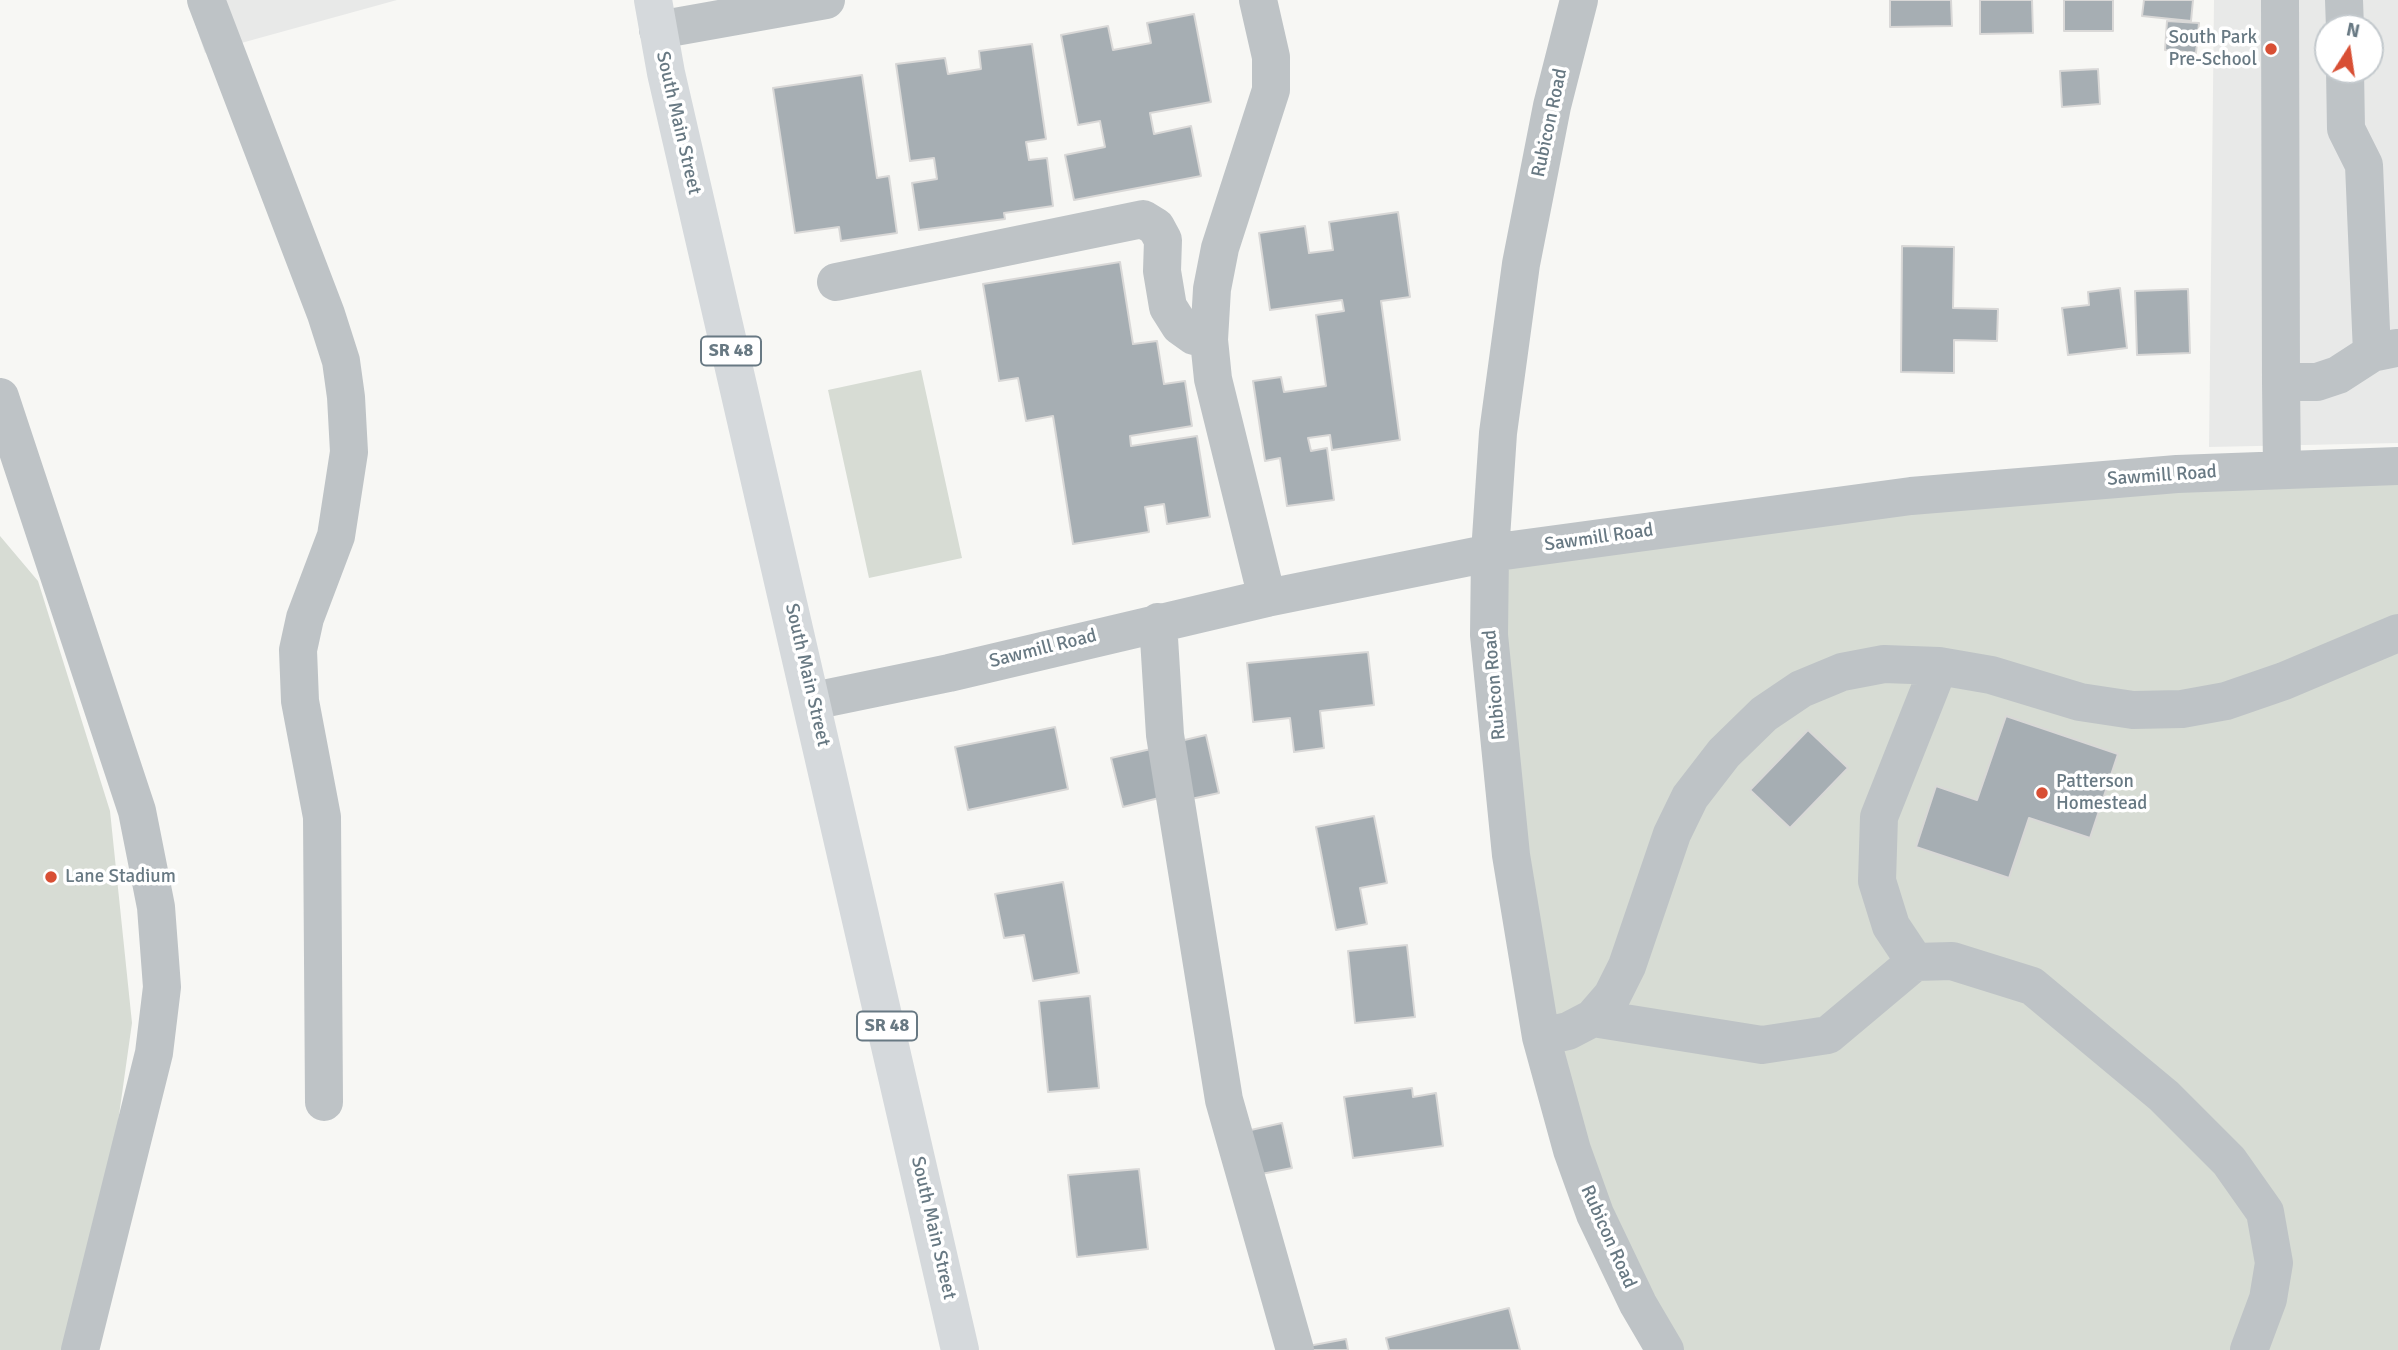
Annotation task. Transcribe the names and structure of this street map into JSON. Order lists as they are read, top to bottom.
{
  "streets": {
    "main road": ["South Main Street", "SR 48"],
    "street": ["Rubicon Road", "Sawmill Road"]
  },
  "crossings": [
    ["South Main Street", "Sawmill Road"],
    ["Rubicon Road", "Sawmill Road"]
  ],
  "places": ["South Park Pre-School", "Patterson Homestead", "Lane Stadium"],
  "north": "top"
}
